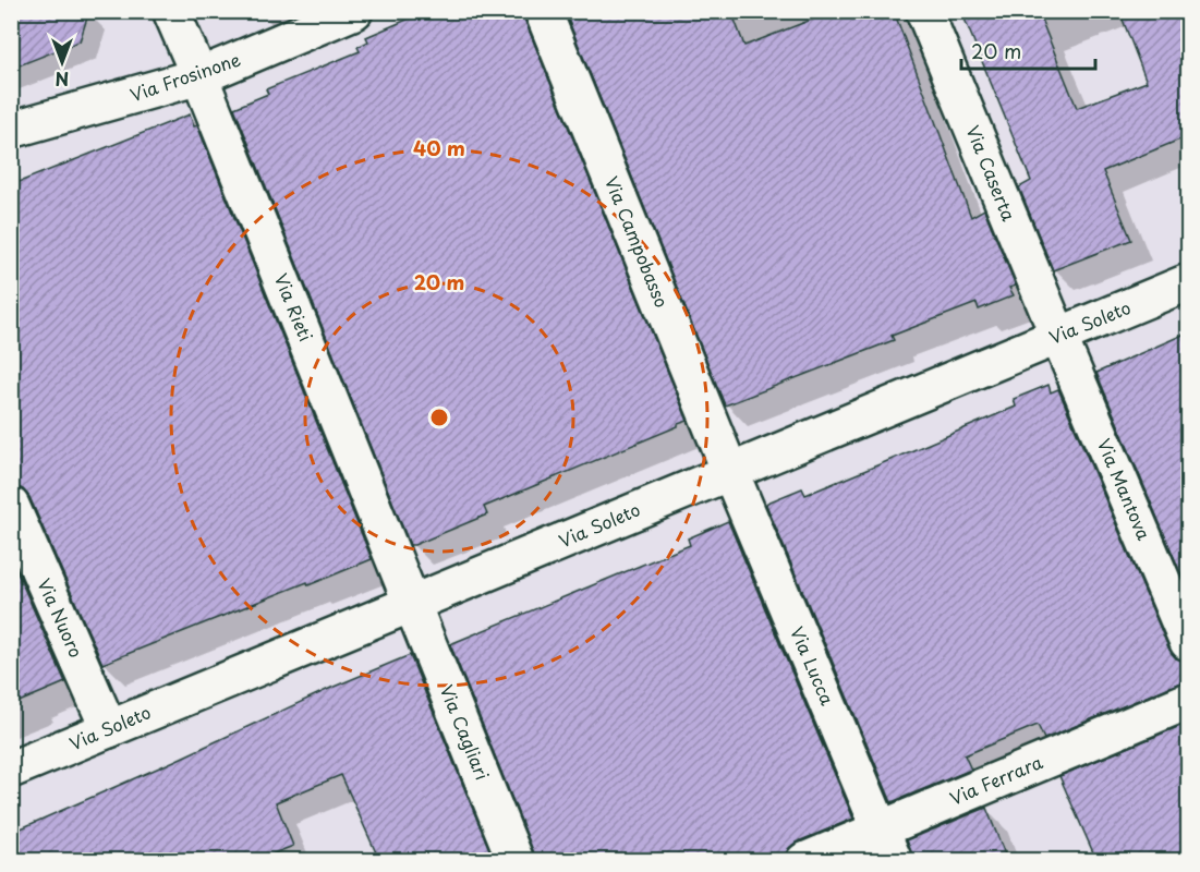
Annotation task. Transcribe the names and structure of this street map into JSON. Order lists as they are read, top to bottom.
{
  "streets": {
    "street": [
      "Via Frosinone",
      "Via Caserta",
      "Via Campobasso",
      "Via Rieti",
      "Via Soleto",
      "Via Mantova",
      "Via Nuoro",
      "Via Lucca",
      "Via Cagliari",
      "Via Ferrara"
    ]
  },
  "crossings": [
    ["Via Frosinone", "Via Rieti"],
    ["Via Caserta", "Via Soleto"],
    ["Via Caserta", "Via Mantova"],
    ["Via Campobasso", "Via Soleto"],
    ["Via Campobasso", "Via Lucca"],
    ["Via Rieti", "Via Soleto"],
    ["Via Rieti", "Via Cagliari"],
    ["Via Soleto", "Via Mantova"],
    ["Via Soleto", "Via Nuoro"],
    ["Via Soleto", "Via Lucca"],
    ["Via Soleto", "Via Cagliari"],
    ["Via Lucca", "Via Ferrara"]
  ],
  "scale_bar": "20 m",
  "north": "bottom",
  "rings": ["40 m", "20 m"]
}
